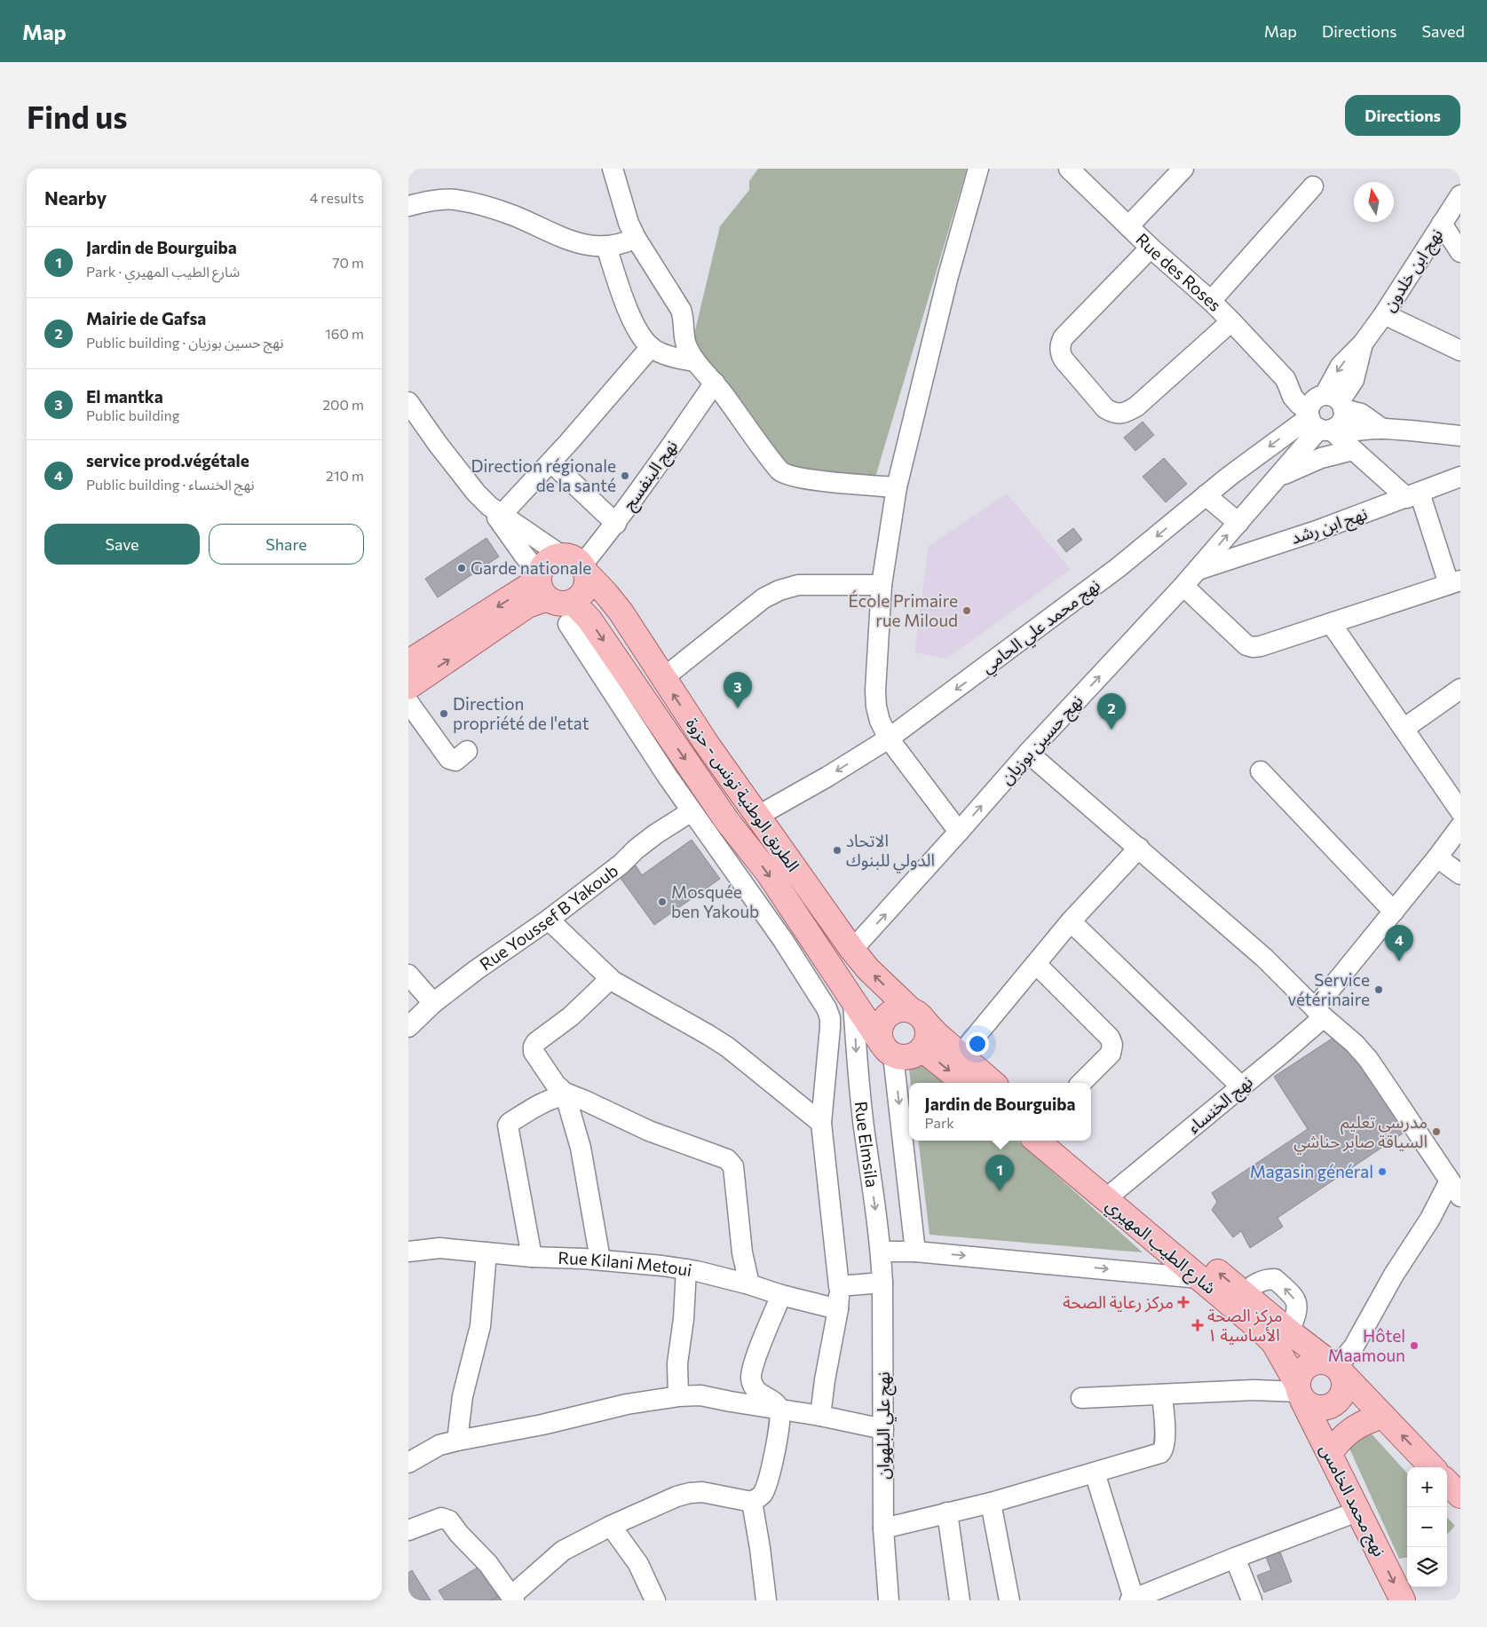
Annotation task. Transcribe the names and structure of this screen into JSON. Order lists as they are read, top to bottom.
{
  "streets": {
    "main road": ["الطريق الوطنية تونس - حزوة", "شارع الطيب المهيري", "نهج محمد الخامس"],
    "street": [
      "نهج ابن خلدون",
      "Rue des Roses",
      "نهج البنفسج",
      "نهج ابن رشد",
      "نهج محمد علي الحامي",
      "نهج حسين بوزيان",
      "Rue Youssef B Yakoub",
      "نهج الخنساء",
      "Rue Elmsila",
      "Rue Kilani Metoui",
      "نهج علي البلهوان"
    ]
  },
  "crossings": [
    ["نهج ابن خلدون", "Rue des Roses"],
    ["نهج ابن خلدون", "نهج محمد علي الحامي"],
    ["نهج ابن خلدون", "نهج حسين بوزيان"],
    ["Rue des Roses", "نهج ابن رشد"],
    ["Rue des Roses", "نهج محمد علي الحامي"],
    ["Rue des Roses", "نهج حسين بوزيان"],
    ["نهج البنفسج", "الطريق الوطنية تونس - حزوة"],
    ["نهج ابن رشد", "نهج حسين بوزيان"],
    ["نهج محمد علي الحامي", "نهج حسين بوزيان"],
    ["نهج محمد علي الحامي", "الطريق الوطنية تونس - حزوة"],
    ["نهج حسين بوزيان", "الطريق الوطنية تونس - حزوة"],
    ["الطريق الوطنية تونس - حزوة", "Rue Elmsila"],
    ["نهج الخنساء", "شارع الطيب المهيري"],
    ["Rue Elmsila", "نهج علي البلهوان"],
    ["شارع الطيب المهيري", "نهج محمد الخامس"]
  ],
  "one_way": ["نهج محمد الخامس"],
  "places": {
    "other": [
      "Direction régionale de la santé",
      "Garde nationale",
      "École Primaire rue Miloud",
      "Direction propriété de l'etat",
      "الاتحاد الدولي للبنوك",
      "Mosquée ben Yakoub",
      "Service vétérinaire",
      "مدرسى تعليم السياقة صابر حناشي",
      "Magasin général",
      "Hôtel Maamoun"
    ],
    "health": ["مركز رعاية الصحة", "مركز الصحة الأساسية ١"]
  },
  "north": "top",
  "page": {
    "header": "Map",
    "nav": ["Map", "Directions", "Saved"],
    "buttons": [
      "Directions",
      ["Save", "Share"]
    ],
    "title": "Find us",
    "heading": ["Nearby", "4 results"],
    "list": [
      {
        "mark": "1",
        "name": "Jardin de Bourguiba",
        "note": "Park · شارع الطيب المهيري",
        "value": "70 m"
      },
      {
        "mark": "2",
        "name": "Mairie de Gafsa",
        "note": "Public building · نهج حسين بوزيان",
        "value": "160 m"
      },
      {
        "mark": "3",
        "name": "El mantka",
        "note": "Public building",
        "value": "200 m"
      },
      {
        "mark": "4",
        "name": "service prod.végétale",
        "note": "Public building · نهج الخنساء",
        "value": "210 m"
      }
    ],
    "pins": [
      "3",
      "2",
      "4",
      "1"
    ],
    "popup": ["Jardin de Bourguiba", "Park"],
    "map_buttons": ["+", "−"]
  }
}
